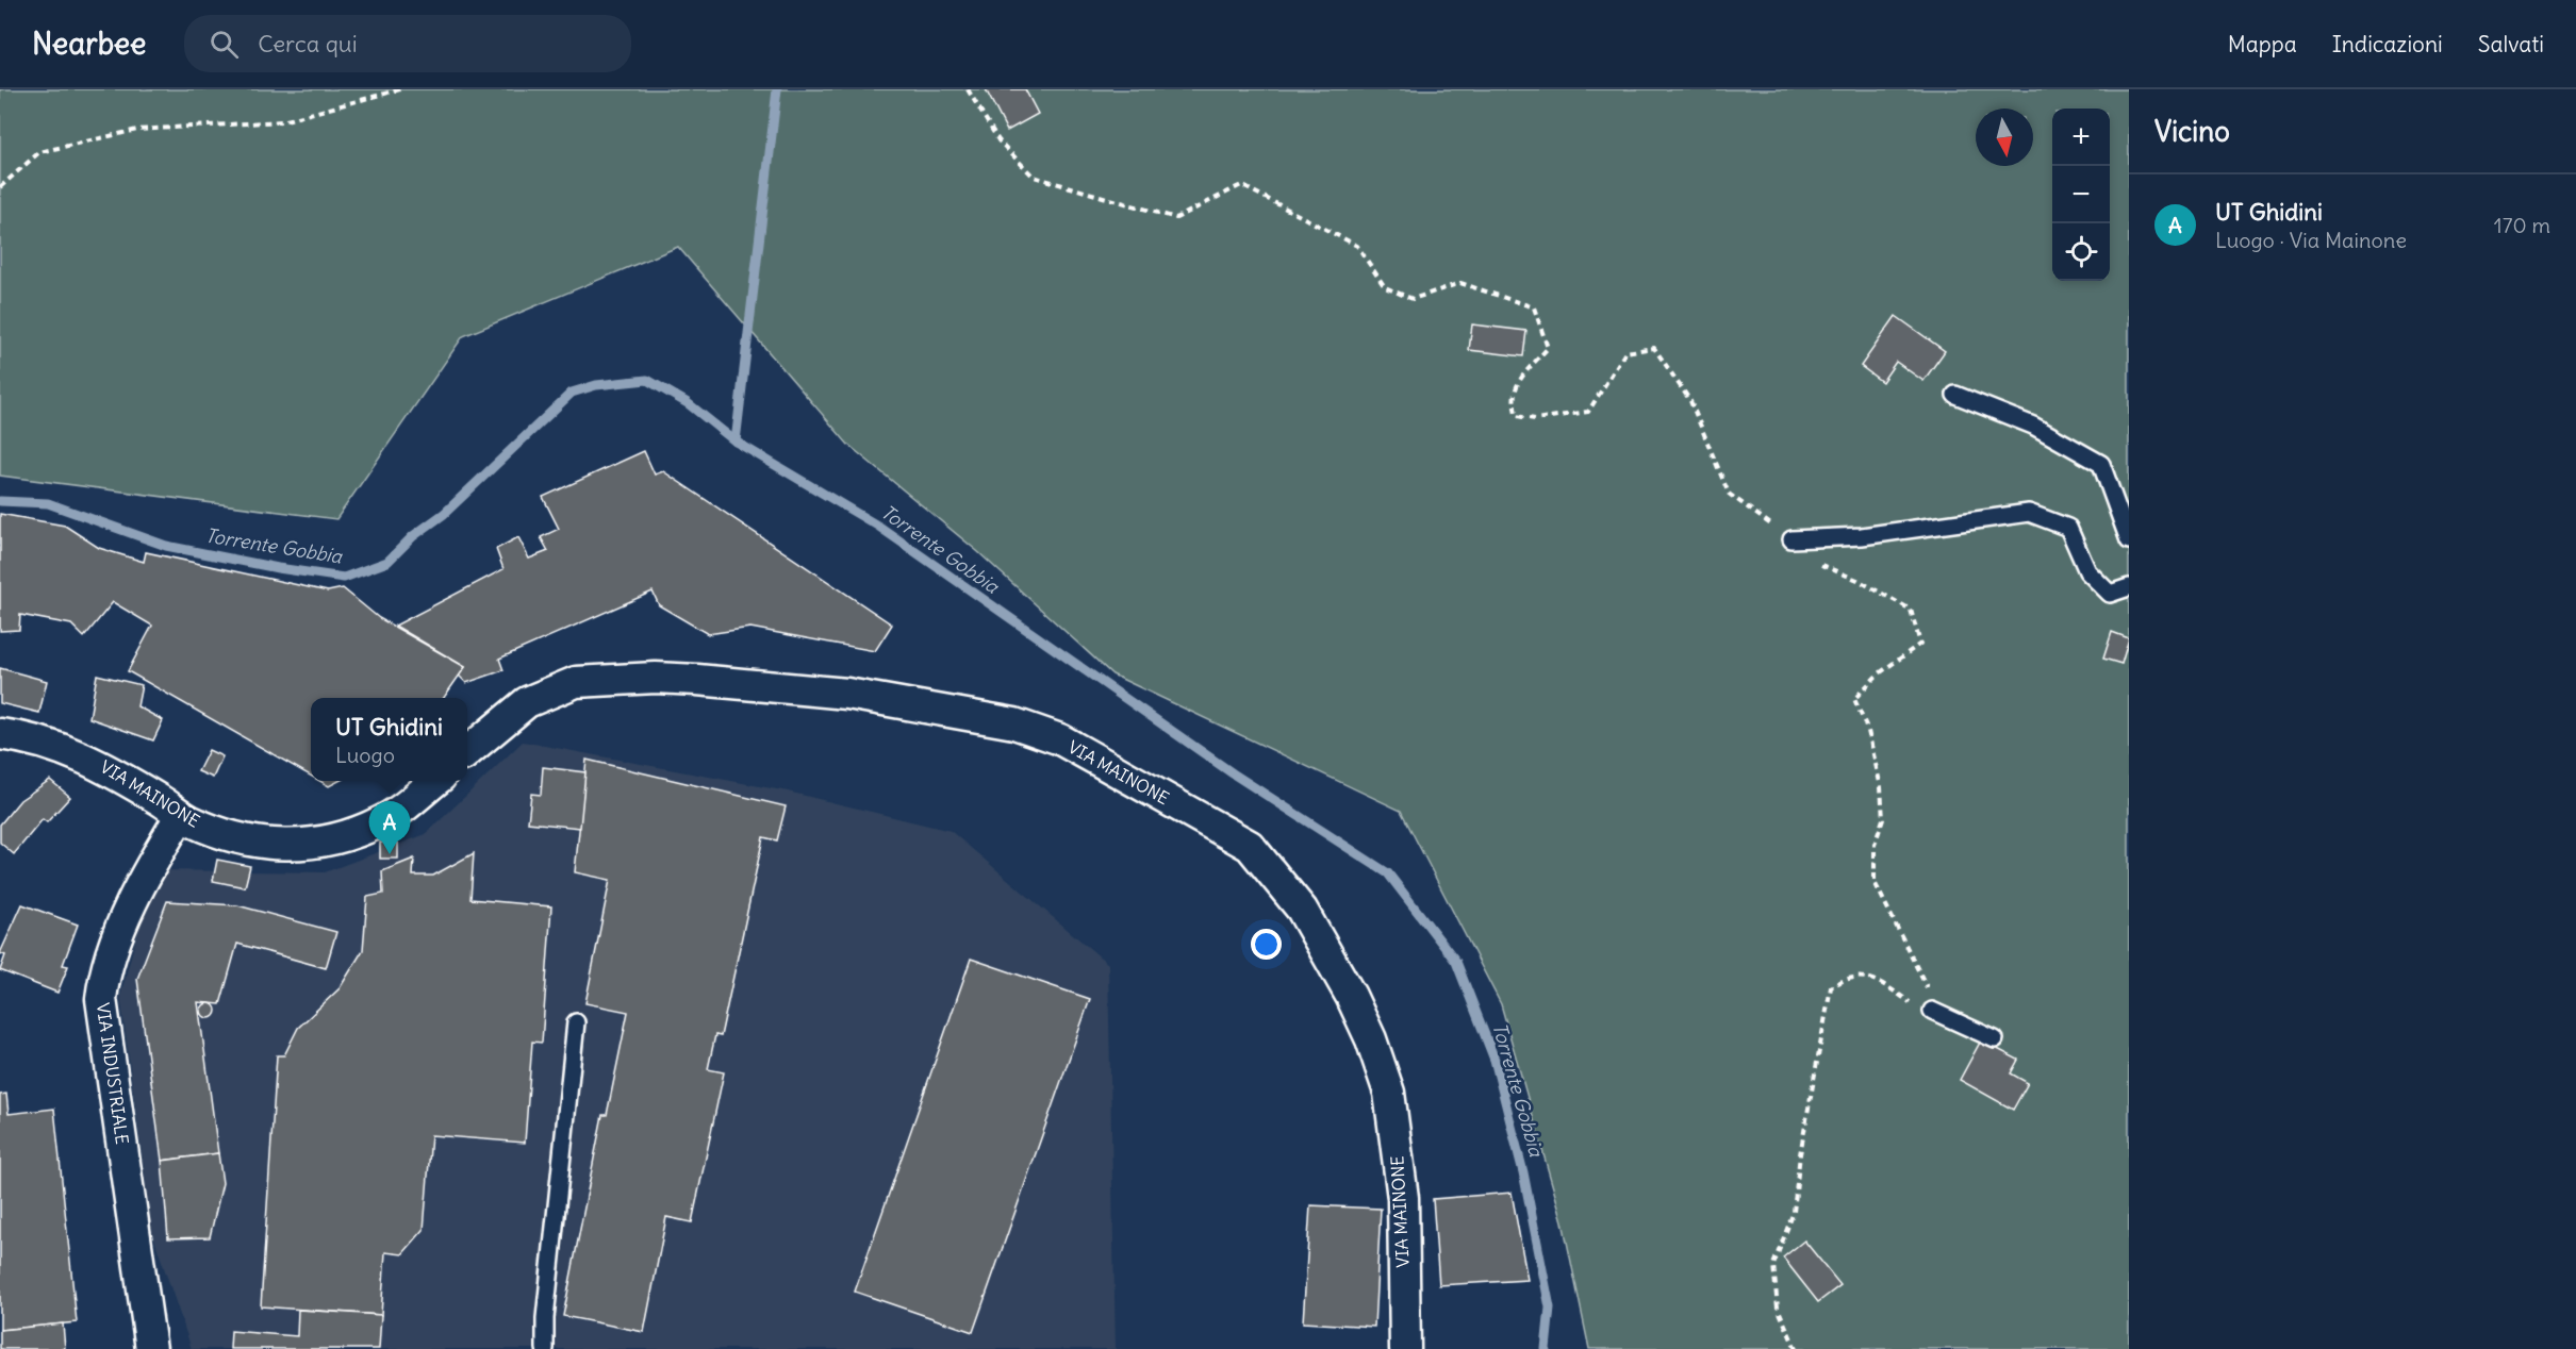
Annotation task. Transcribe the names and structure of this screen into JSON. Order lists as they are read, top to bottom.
{
  "streets": {
    "street": ["VIA MAINONE", "VIA INDUSTRIALE"]
  },
  "crossings": [
    ["VIA MAINONE", "VIA INDUSTRIALE"]
  ],
  "water": ["Torrente Gobbia"],
  "north": "bottom",
  "page": {
    "header": "Nearbee",
    "search": "Cerca qui",
    "nav": ["Mappa", "Indicazioni", "Salvati"],
    "heading": "Vicino",
    "map_buttons": ["+", "−"],
    "list": [
      {
        "mark": "A",
        "name": "UT Ghidini",
        "note": "Luogo · Via Mainone",
        "value": "170 m"
      }
    ],
    "popup": ["UT Ghidini", "Luogo"],
    "pins": "A"
  }
}
